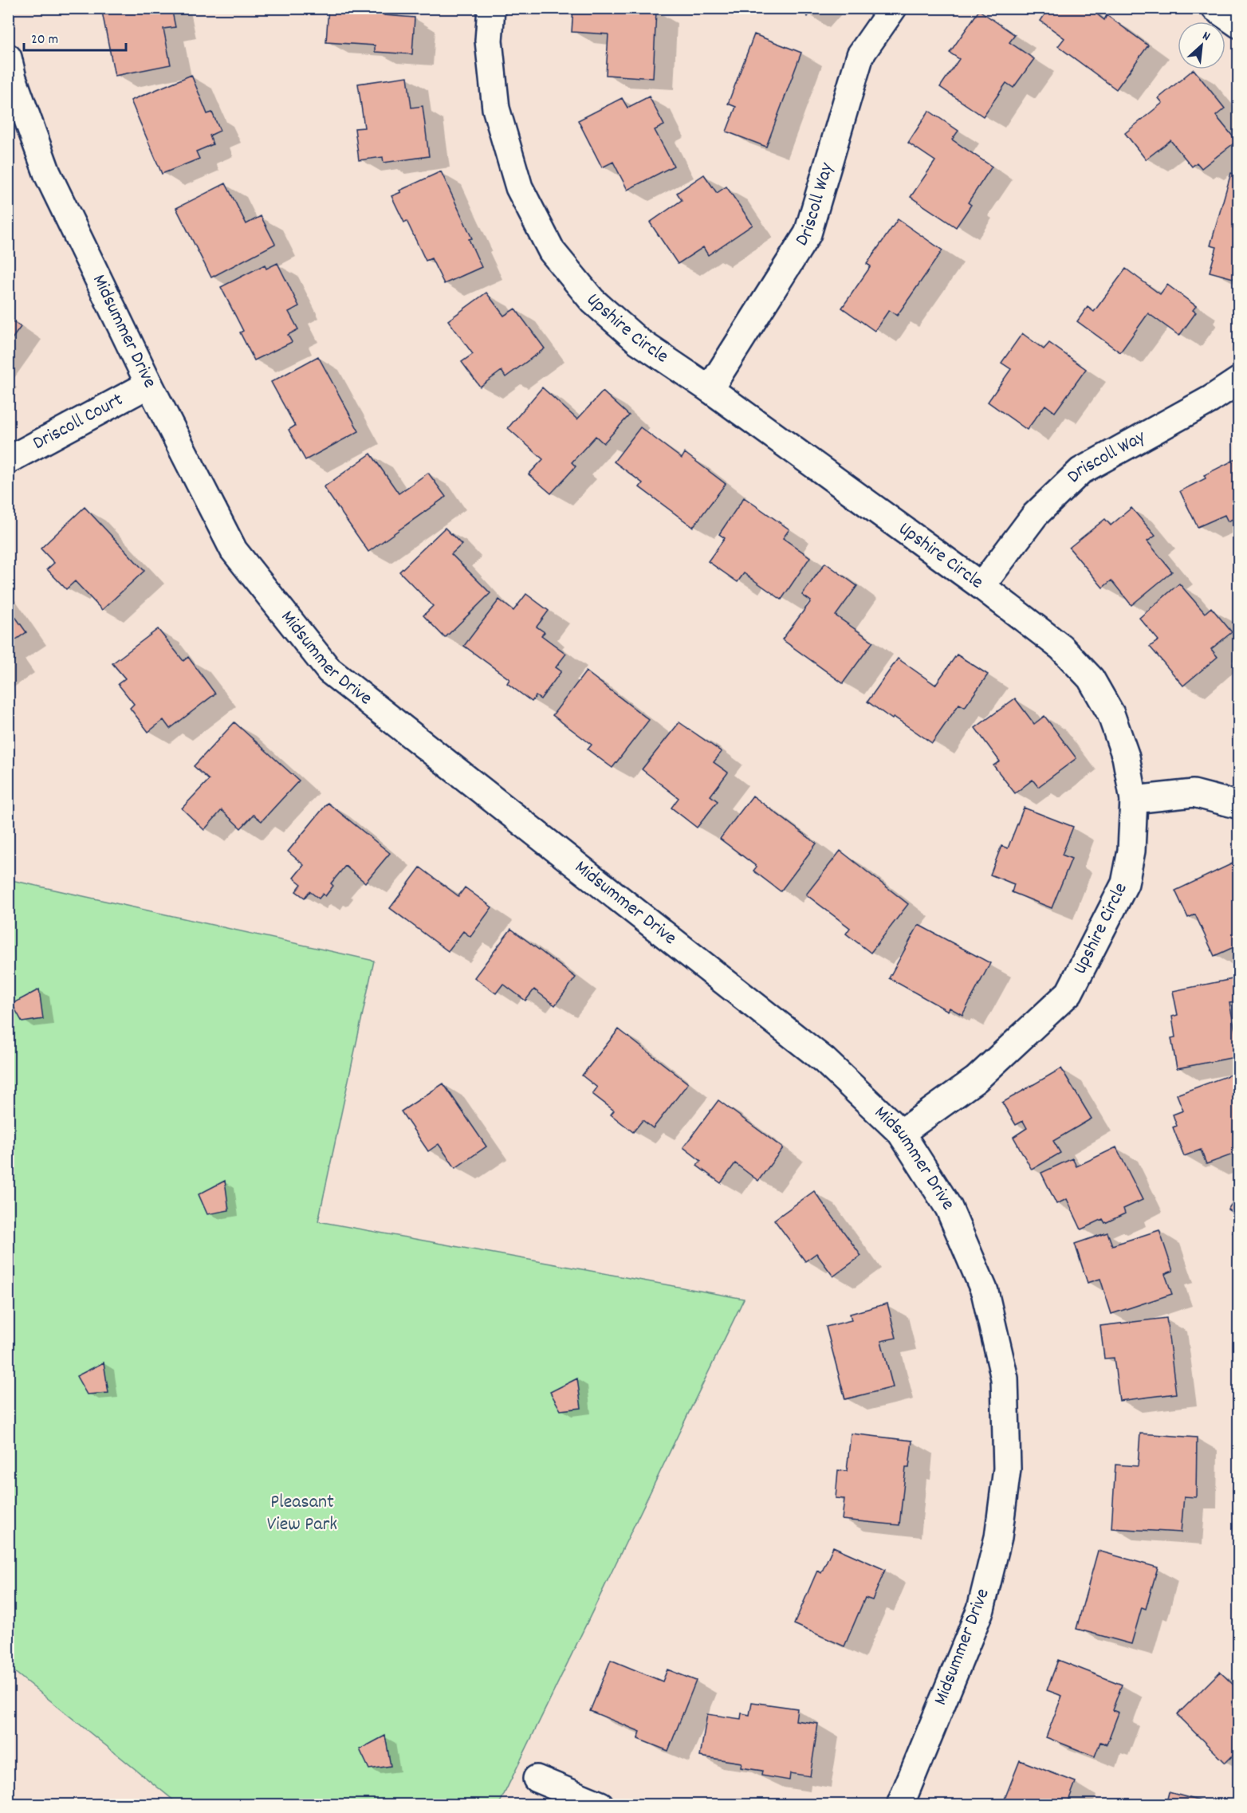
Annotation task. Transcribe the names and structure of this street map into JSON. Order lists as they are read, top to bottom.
{
  "streets": {
    "street": [
      "Driscoll Way",
      "Upshire Circle",
      "Midsummer Drive",
      "Driscoll Court"
    ]
  },
  "crossings": [
    ["Driscoll Way", "Upshire Circle"],
    ["Upshire Circle", "Midsummer Drive"],
    ["Midsummer Drive", "Driscoll Court"]
  ],
  "parks": ["Pleasant View Park"],
  "scale_bar": "20 m",
  "north": "top right"
}
